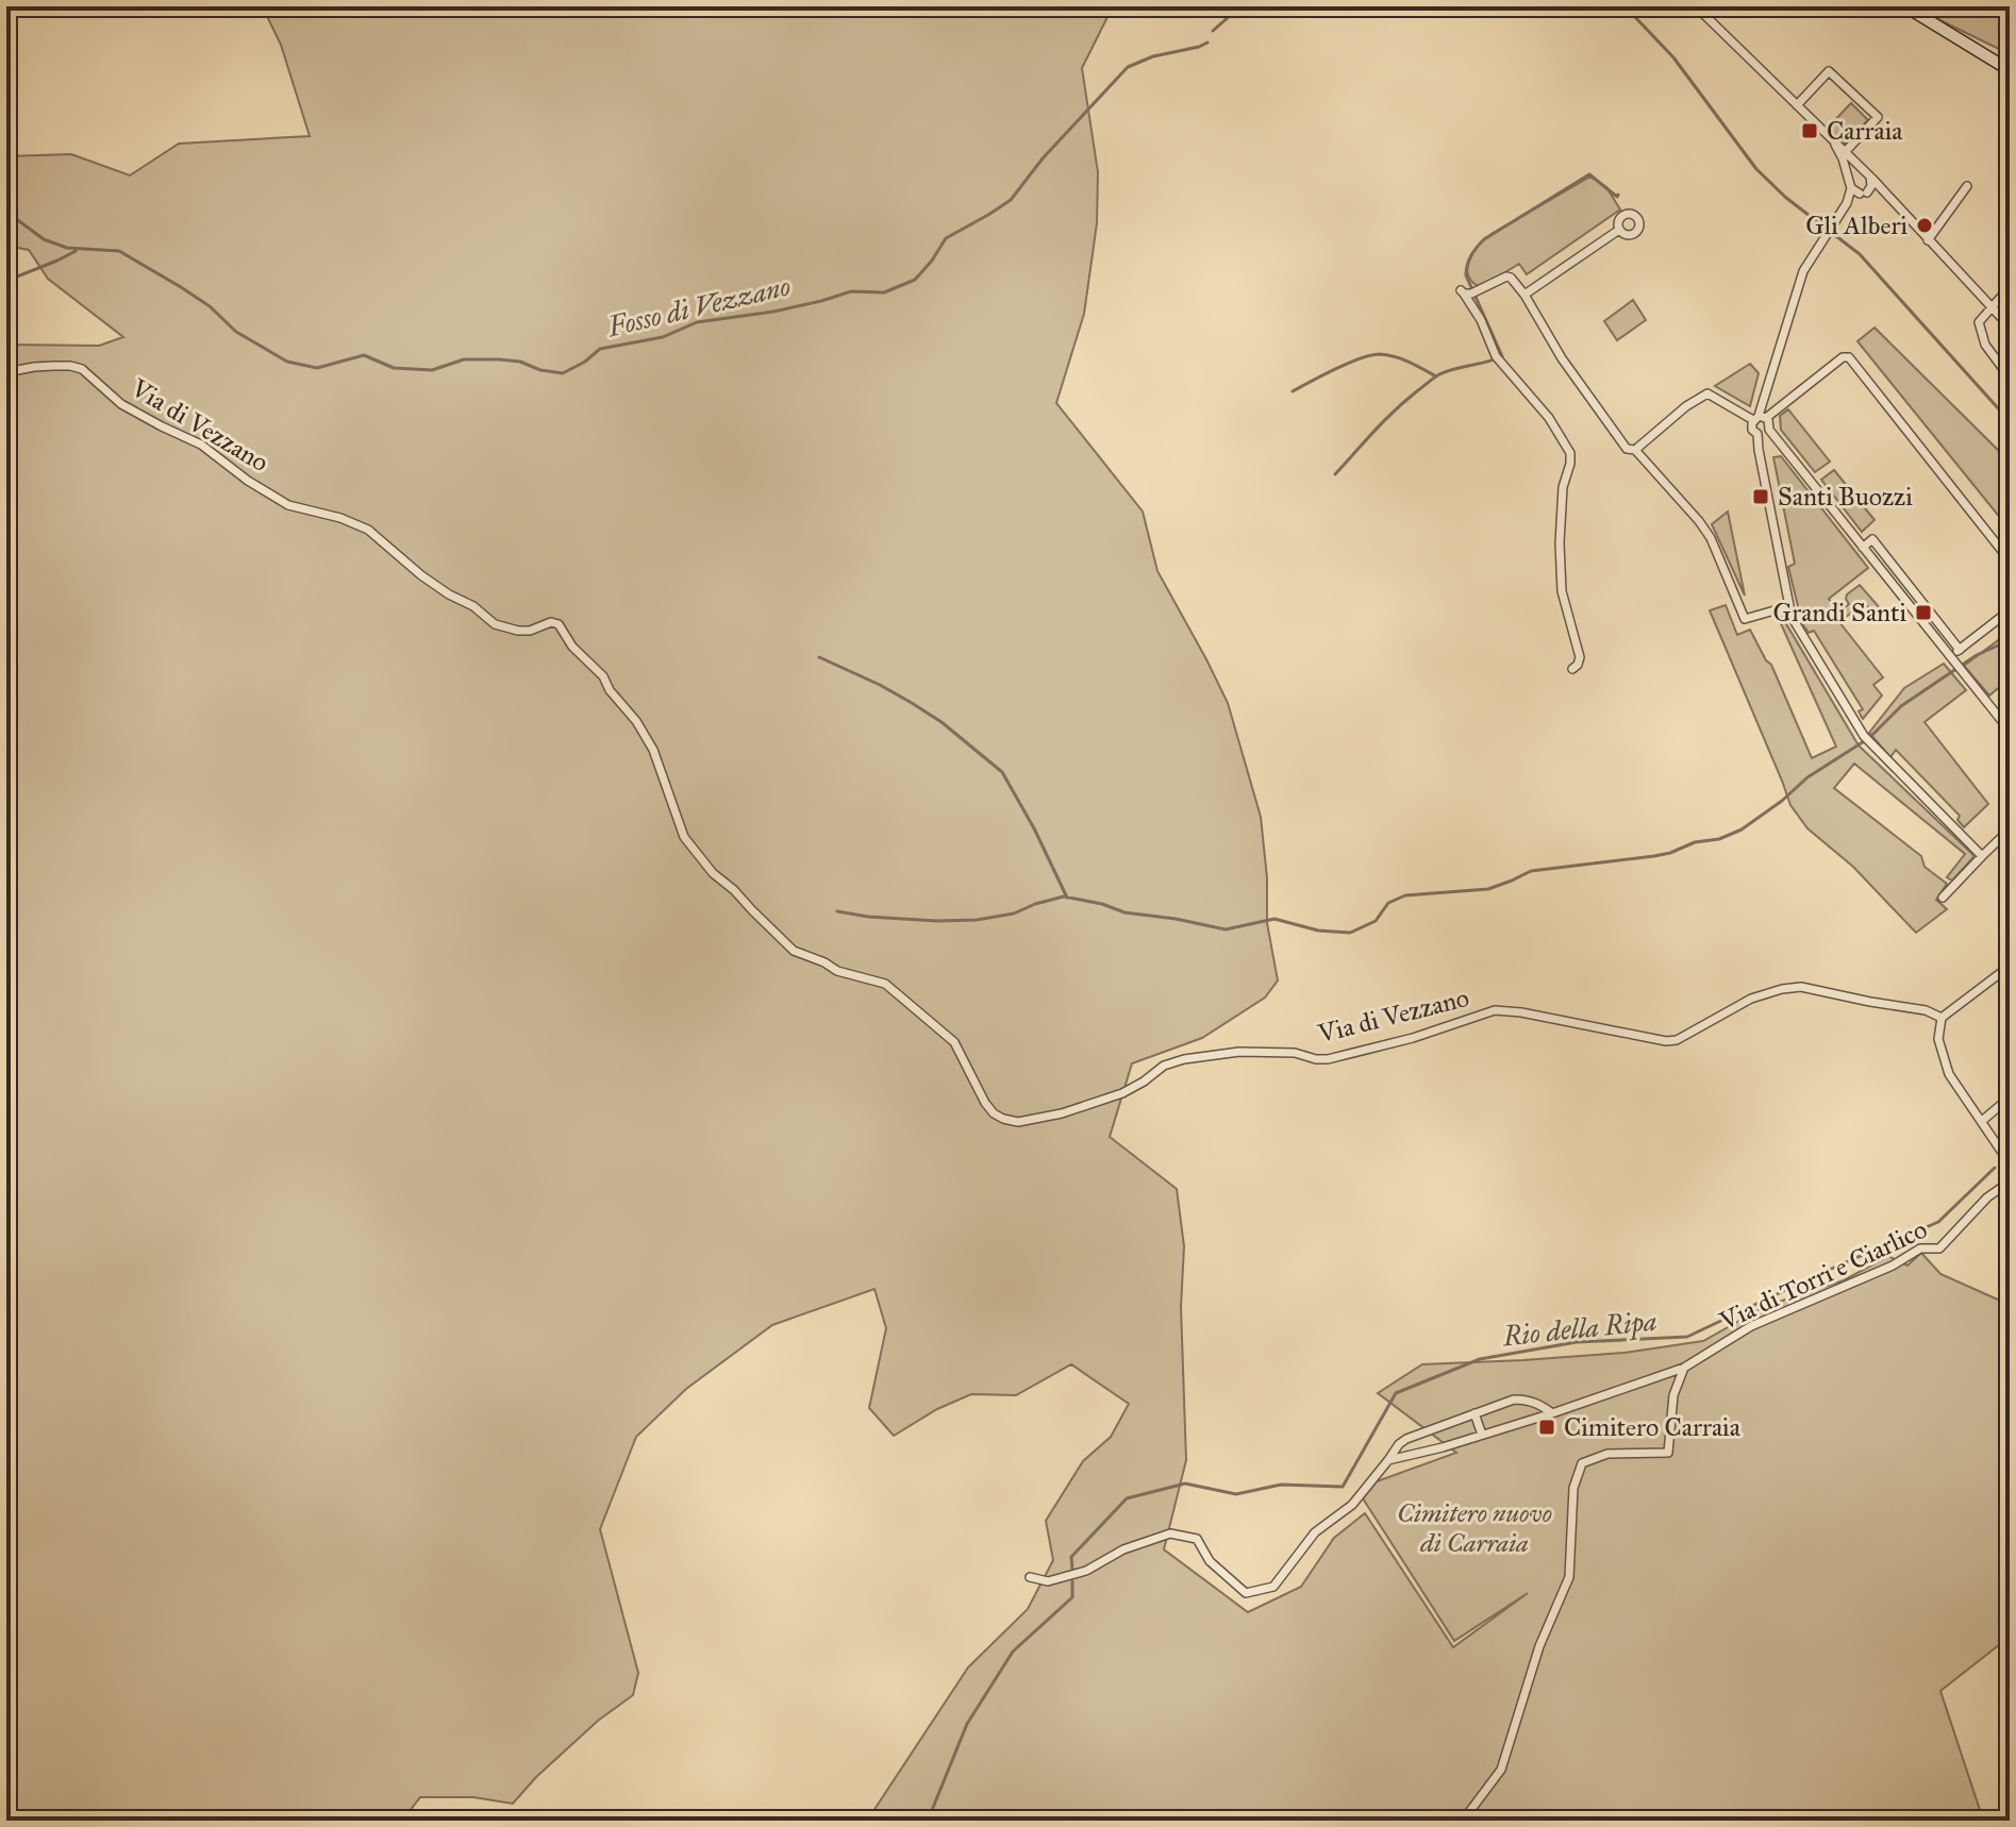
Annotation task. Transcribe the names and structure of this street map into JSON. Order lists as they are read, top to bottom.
{
  "streets": {
    "street": ["Via di Vezzano", "Via di Torri e Ciarlico"]
  },
  "water": ["Fosso di Vezzano", "Rio della Ripa"],
  "parks": ["Cimitero nuovo di Carraia"],
  "places": {
    "transit": [
      "Carraia",
      "Santi Buozzi",
      "Grandi Santi",
      "Cimitero Carraia"
    ],
    "other": ["Gli Alberi"]
  }
}
